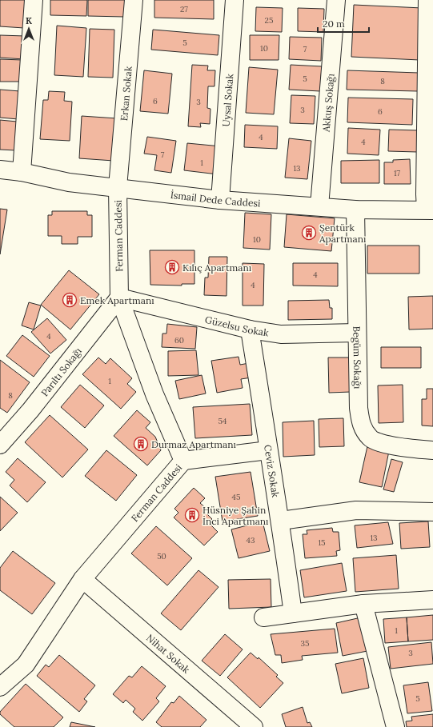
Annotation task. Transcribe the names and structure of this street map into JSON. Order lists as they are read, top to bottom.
{
  "streets": {
    "street": [
      "Erkan Sokak",
      "Uysal Sokak",
      "Akkuş Sokağı",
      "İsmail Dede Caddesi",
      "Ferman Caddesi",
      "Güzelsu Sokak",
      "Begüm Sokağı",
      "Parıltı Sokağı",
      "Ceviz Sokak",
      "Nihat Sokak"
    ]
  },
  "crossings": [
    ["Erkan Sokak", "İsmail Dede Caddesi"],
    ["Erkan Sokak", "Ferman Caddesi"],
    ["Uysal Sokak", "İsmail Dede Caddesi"],
    ["Akkuş Sokağı", "İsmail Dede Caddesi"],
    ["İsmail Dede Caddesi", "Ferman Caddesi"],
    ["İsmail Dede Caddesi", "Begüm Sokağı"],
    ["Ferman Caddesi", "Güzelsu Sokak"],
    ["Ferman Caddesi", "Parıltı Sokağı"],
    ["Ferman Caddesi", "Nihat Sokak"],
    ["Güzelsu Sokak", "Begüm Sokağı"],
    ["Güzelsu Sokak", "Parıltı Sokağı"],
    ["Güzelsu Sokak", "Ceviz Sokak"]
  ],
  "places": {
    "building": [
      "Şentürk Apartmanı",
      "Kılıç Apartmanı",
      "Emek Apartmanı",
      "Durmaz Apartmanı",
      "Hüsniye Şahin İnci Apartmanı"
    ]
  },
  "house_numbers": [
    "27",
    "25",
    "5",
    "10",
    "7",
    "5",
    "8",
    "6",
    "3",
    "3",
    "6",
    "4",
    "4",
    "7",
    "1",
    "13",
    "17",
    "10",
    "4",
    "4",
    "4",
    "60",
    "1",
    "8",
    "54",
    "45",
    "13",
    "43",
    "15",
    "50",
    "1",
    "35",
    "3",
    "5"
  ],
  "scale_bar": "20 m",
  "north": "top"
}
